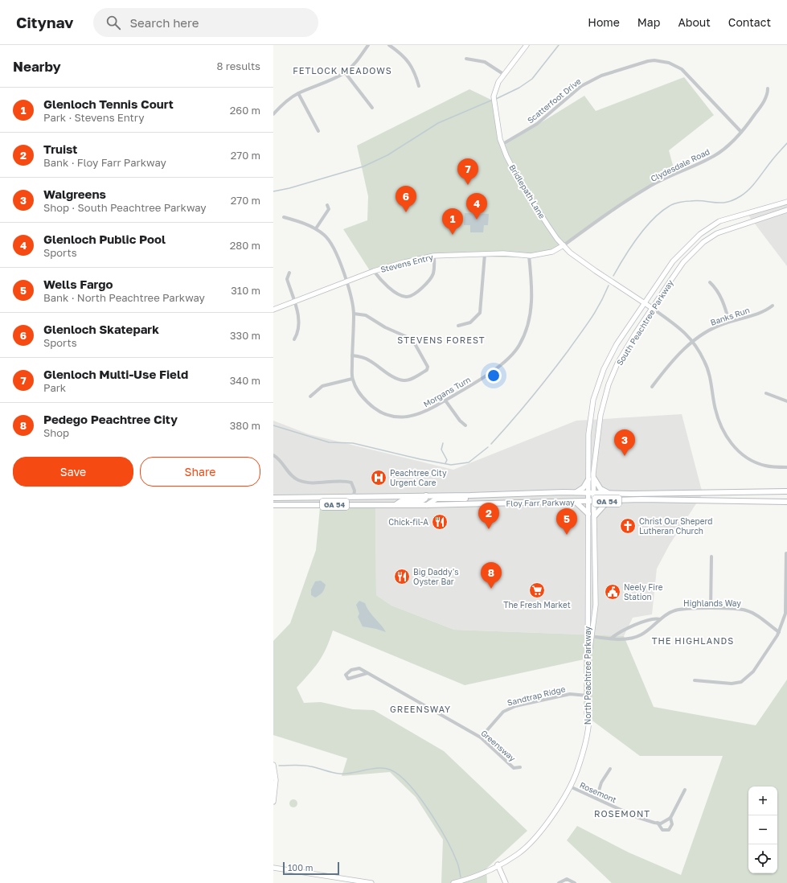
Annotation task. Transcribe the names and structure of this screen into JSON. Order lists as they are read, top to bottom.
{
  "streets": {
    "main road": ["GA 54", "Floy Farr Parkway"],
    "street": [
      "Scatterfoot Drive",
      "Clydesdale Road",
      "Bridlepath Lane",
      "Stevens Entry",
      "Banks Run",
      "South Peachtree Parkway",
      "Morgans Turn",
      "Highlands Way",
      "North Peachtree Parkway",
      "Sandtrap Ridge",
      "Greensway",
      "Rosemont"
    ]
  },
  "crossings": [
    ["Scatterfoot Drive", "Clydesdale Road"],
    ["Scatterfoot Drive", "Bridlepath Lane"],
    ["Clydesdale Road", "Bridlepath Lane"],
    ["Clydesdale Road", "Stevens Entry"],
    ["Bridlepath Lane", "Stevens Entry"],
    ["Bridlepath Lane", "South Peachtree Parkway"],
    ["Stevens Entry", "Morgans Turn"],
    ["South Peachtree Parkway", "Floy Farr Parkway"],
    ["South Peachtree Parkway", "North Peachtree Parkway"],
    ["Floy Farr Parkway", "North Peachtree Parkway"],
    ["Highlands Way", "North Peachtree Parkway"],
    ["North Peachtree Parkway", "Sandtrap Ridge"],
    ["North Peachtree Parkway", "Rosemont"],
    ["Sandtrap Ridge", "Greensway"]
  ],
  "districts": [
    "FETLOCK MEADOWS",
    "STEVENS FOREST",
    "THE HIGHLANDS",
    "GREENSWAY",
    "ROSEMONT"
  ],
  "places": {
    "hospital": ["Peachtree City Urgent Care"],
    "restaurant": ["Chick-fil-A", "Big Daddy's Oyster Bar"],
    "church": ["Christ Our Sheperd Lutheran Church"],
    "supermarket": ["The Fresh Market"],
    "public building": ["Neely Fire Station"]
  },
  "scale_bar": "100 m",
  "page": {
    "header": "Citynav",
    "search": "Search here",
    "nav": [
      "Home",
      "Map",
      "About",
      "Contact"
    ],
    "heading": ["Nearby", "8 results"],
    "list": [
      {
        "mark": "1",
        "name": "Glenloch Tennis Court",
        "note": "Park · Stevens Entry",
        "value": "260 m"
      },
      {
        "mark": "2",
        "name": "Truist",
        "note": "Bank · Floy Farr Parkway",
        "value": "270 m"
      },
      {
        "mark": "3",
        "name": "Walgreens",
        "note": "Shop · South Peachtree Parkway",
        "value": "270 m"
      },
      {
        "mark": "4",
        "name": "Glenloch Public Pool",
        "note": "Sports",
        "value": "280 m"
      },
      {
        "mark": "5",
        "name": "Wells Fargo",
        "note": "Bank · North Peachtree Parkway",
        "value": "310 m"
      },
      {
        "mark": "6",
        "name": "Glenloch Skatepark",
        "note": "Sports",
        "value": "330 m"
      },
      {
        "mark": "7",
        "name": "Glenloch Multi-Use Field",
        "note": "Park",
        "value": "340 m"
      },
      {
        "mark": "8",
        "name": "Pedego Peachtree City",
        "note": "Shop",
        "value": "380 m"
      }
    ],
    "pins": [
      "7",
      "6",
      "4",
      "1",
      "3",
      "2",
      "5",
      "8"
    ],
    "buttons": ["Save", "Share"],
    "map_buttons": ["+", "−"],
    "scale": "100 m"
  }
}
